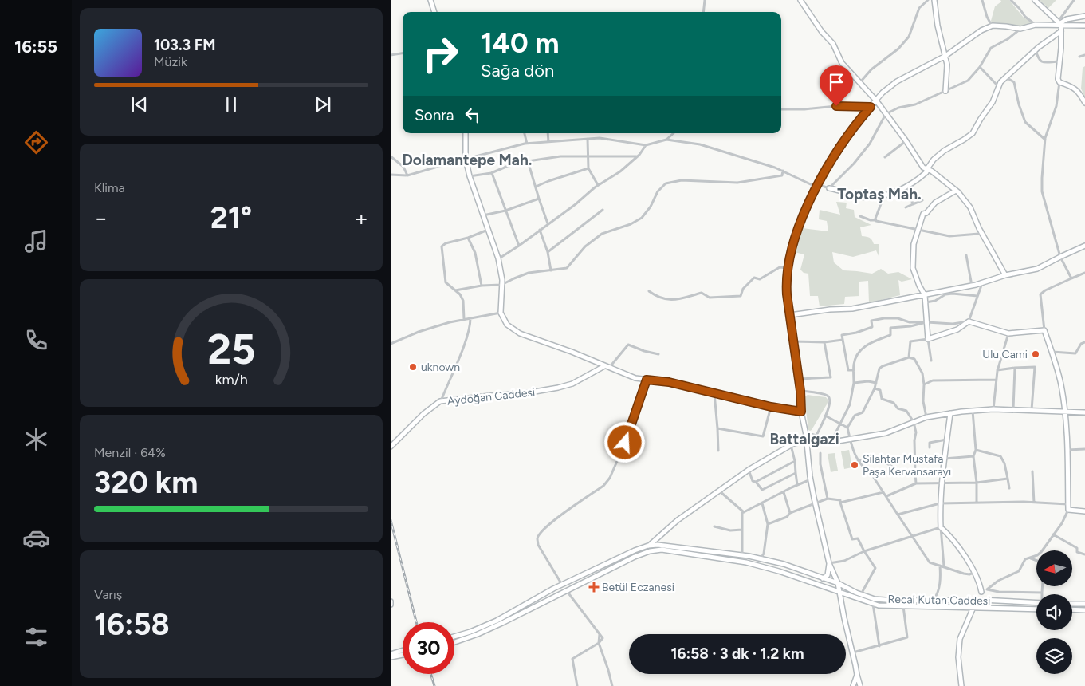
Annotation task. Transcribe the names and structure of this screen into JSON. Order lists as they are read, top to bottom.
{
  "streets": {
    "street": ["Aydoğan Caddesi", "Recai Kutan Caddesi"]
  },
  "districts": ["Dolamantepe Mah.", "Toptaş Mah.", "Battalgazi"],
  "places": {
    "other": ["Ulu Cami", "uknown", "Silahtar Mustafa Paşa Kervansarayı"],
    "health": ["Betül Eczanesi"]
  },
  "north": "left",
  "page": {
    "tabs": "16:55",
    "turn": ["140 m", "Sağa dön"],
    "song": ["103.3 FM", "Müzik"],
    "then": "Sonra",
    "tile": [
      "Klima",
      ["Menzil · 64%", "320 km"],
      ["Varış", "16:58"]
    ],
    "heat": ["−", "21°", "+"],
    "limit": "30",
    "trip": "16:58 · 3 dk · 1.2 km",
    "gauge": ["25", "km/h"]
  }
}
